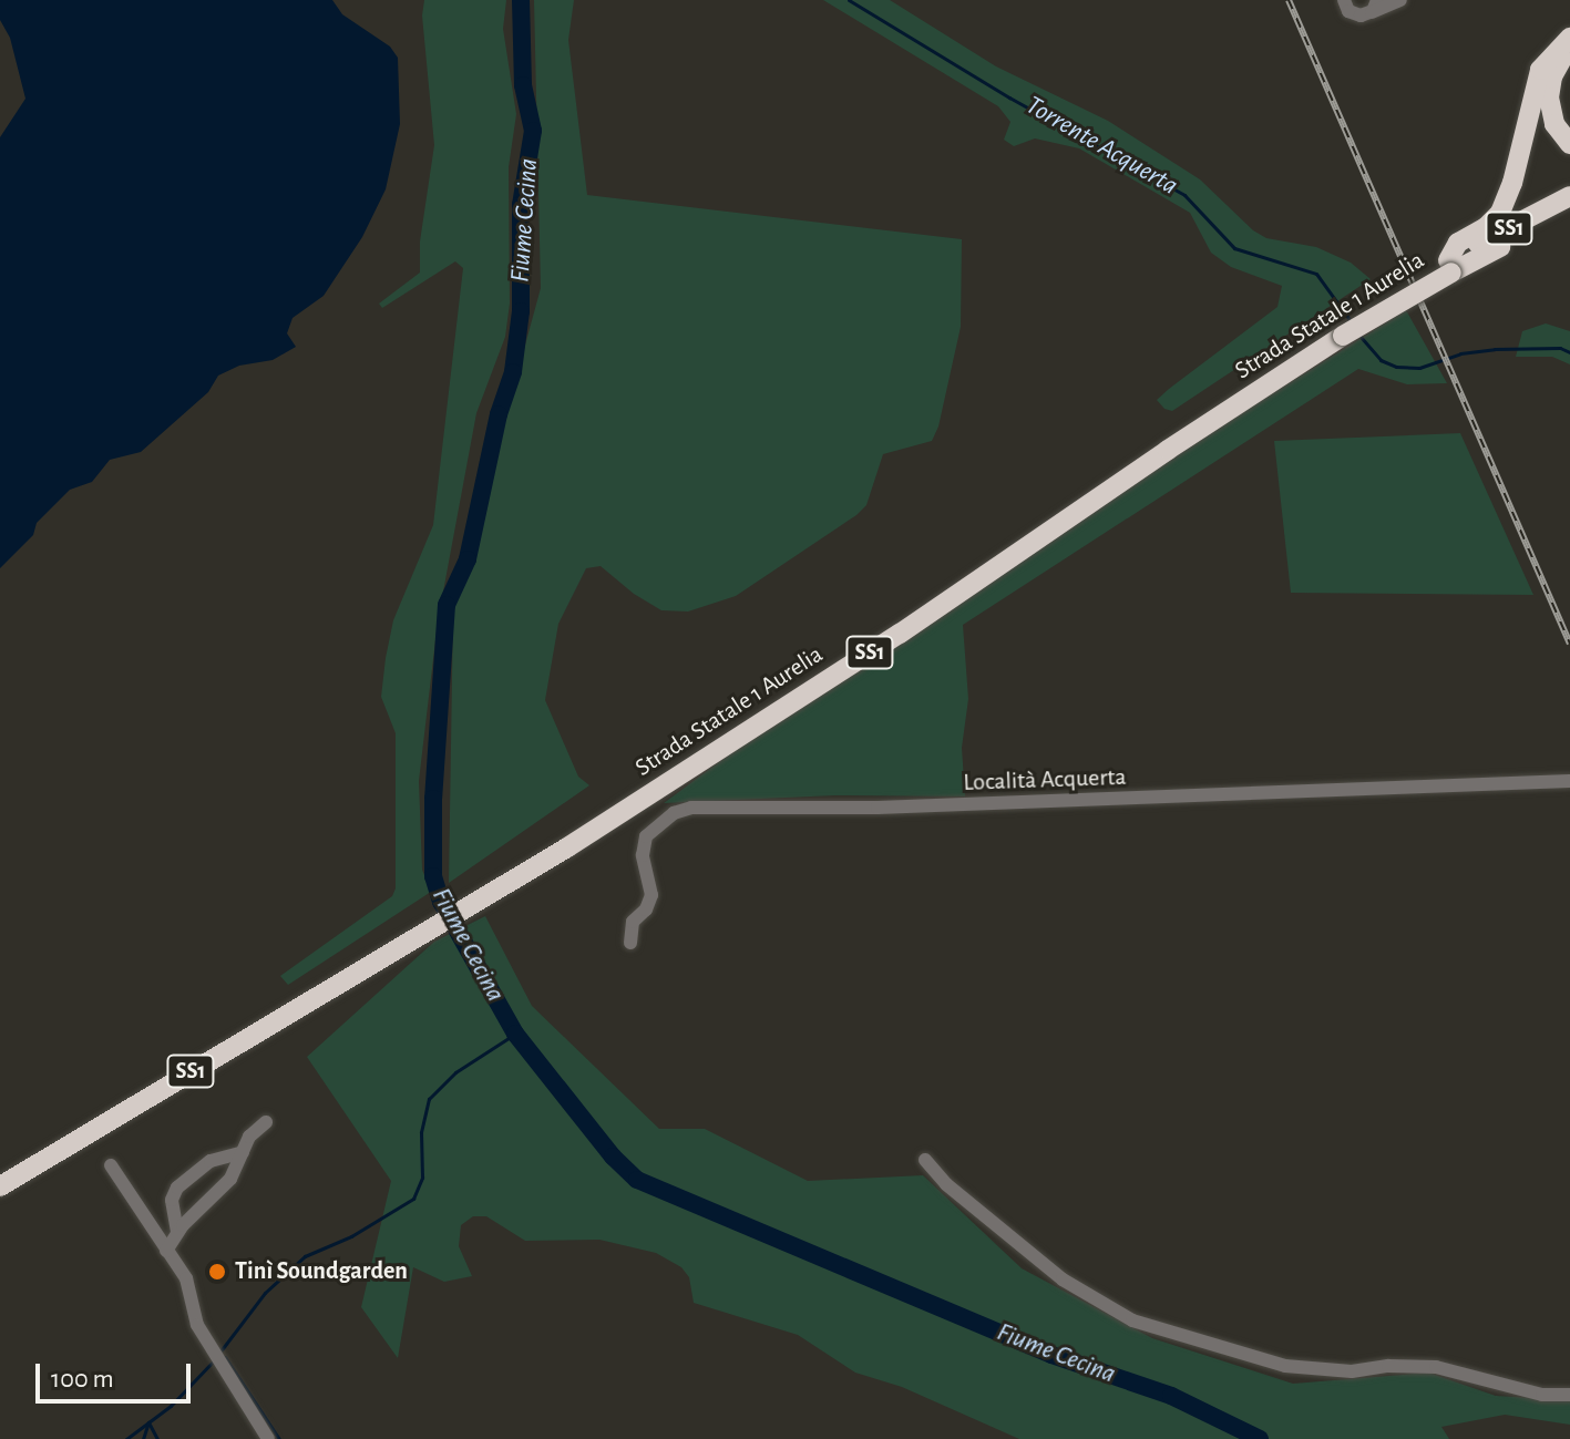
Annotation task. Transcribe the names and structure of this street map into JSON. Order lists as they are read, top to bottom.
{
  "streets": {
    "highway": ["SS1", "Strada Statale 1 Aurelia"],
    "street": ["Località Acquerta"]
  },
  "water": ["Torrente Acquerta", "Fiume Cecina"],
  "places": ["Tinì Soundgarden"],
  "scale_bar": "100 m"
}
